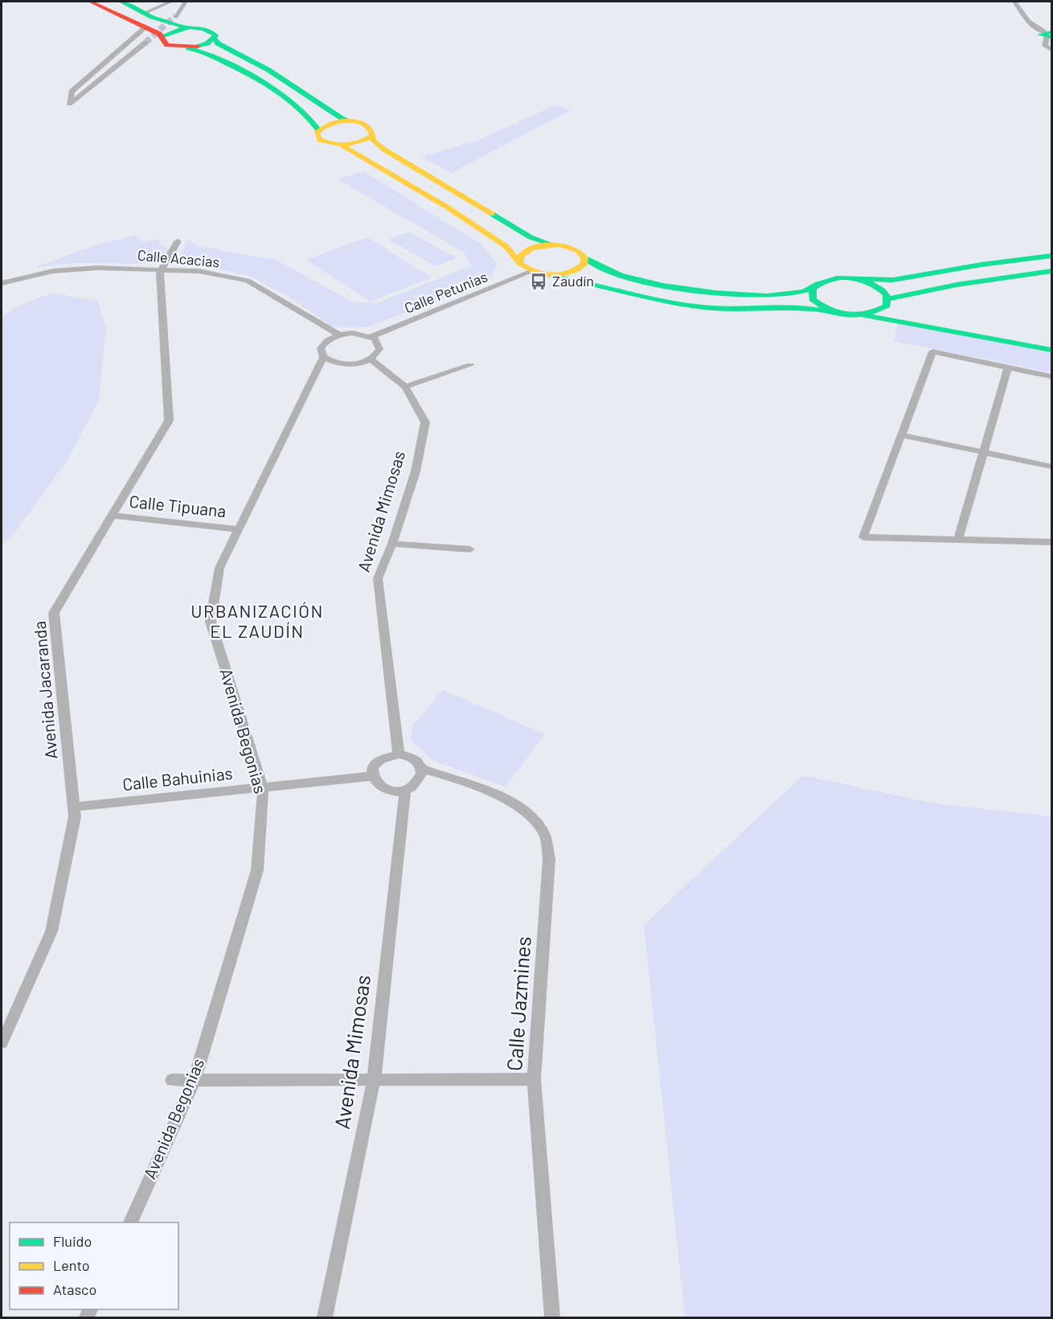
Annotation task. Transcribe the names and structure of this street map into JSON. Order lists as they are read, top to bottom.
{
  "streets": {
    "street": [
      "Calle Acacias",
      "Calle Petunias",
      "Calle Tipuana",
      "Avenida Mimosas",
      "Avenida Jacaranda",
      "Avenida Begonias",
      "Calle Bahuinias",
      "Calle Jazmines"
    ]
  },
  "crossings": [
    ["Calle Acacias", "Avenida Jacaranda"],
    ["Calle Acacias", "Avenida Begonias"],
    ["Calle Tipuana", "Avenida Jacaranda"],
    ["Calle Tipuana", "Avenida Begonias"],
    ["Avenida Mimosas", "Calle Bahuinias"],
    ["Avenida Mimosas", "Calle Jazmines"],
    ["Avenida Jacaranda", "Calle Bahuinias"],
    ["Avenida Begonias", "Calle Bahuinias"],
    ["Calle Bahuinias", "Calle Jazmines"]
  ],
  "districts": ["URBANIZACIÓN EL ZAUDÍN"],
  "places": {
    "bus stop": ["Zaudín"]
  },
  "legend": ["Fluido", "Lento", "Atasco"]
}
